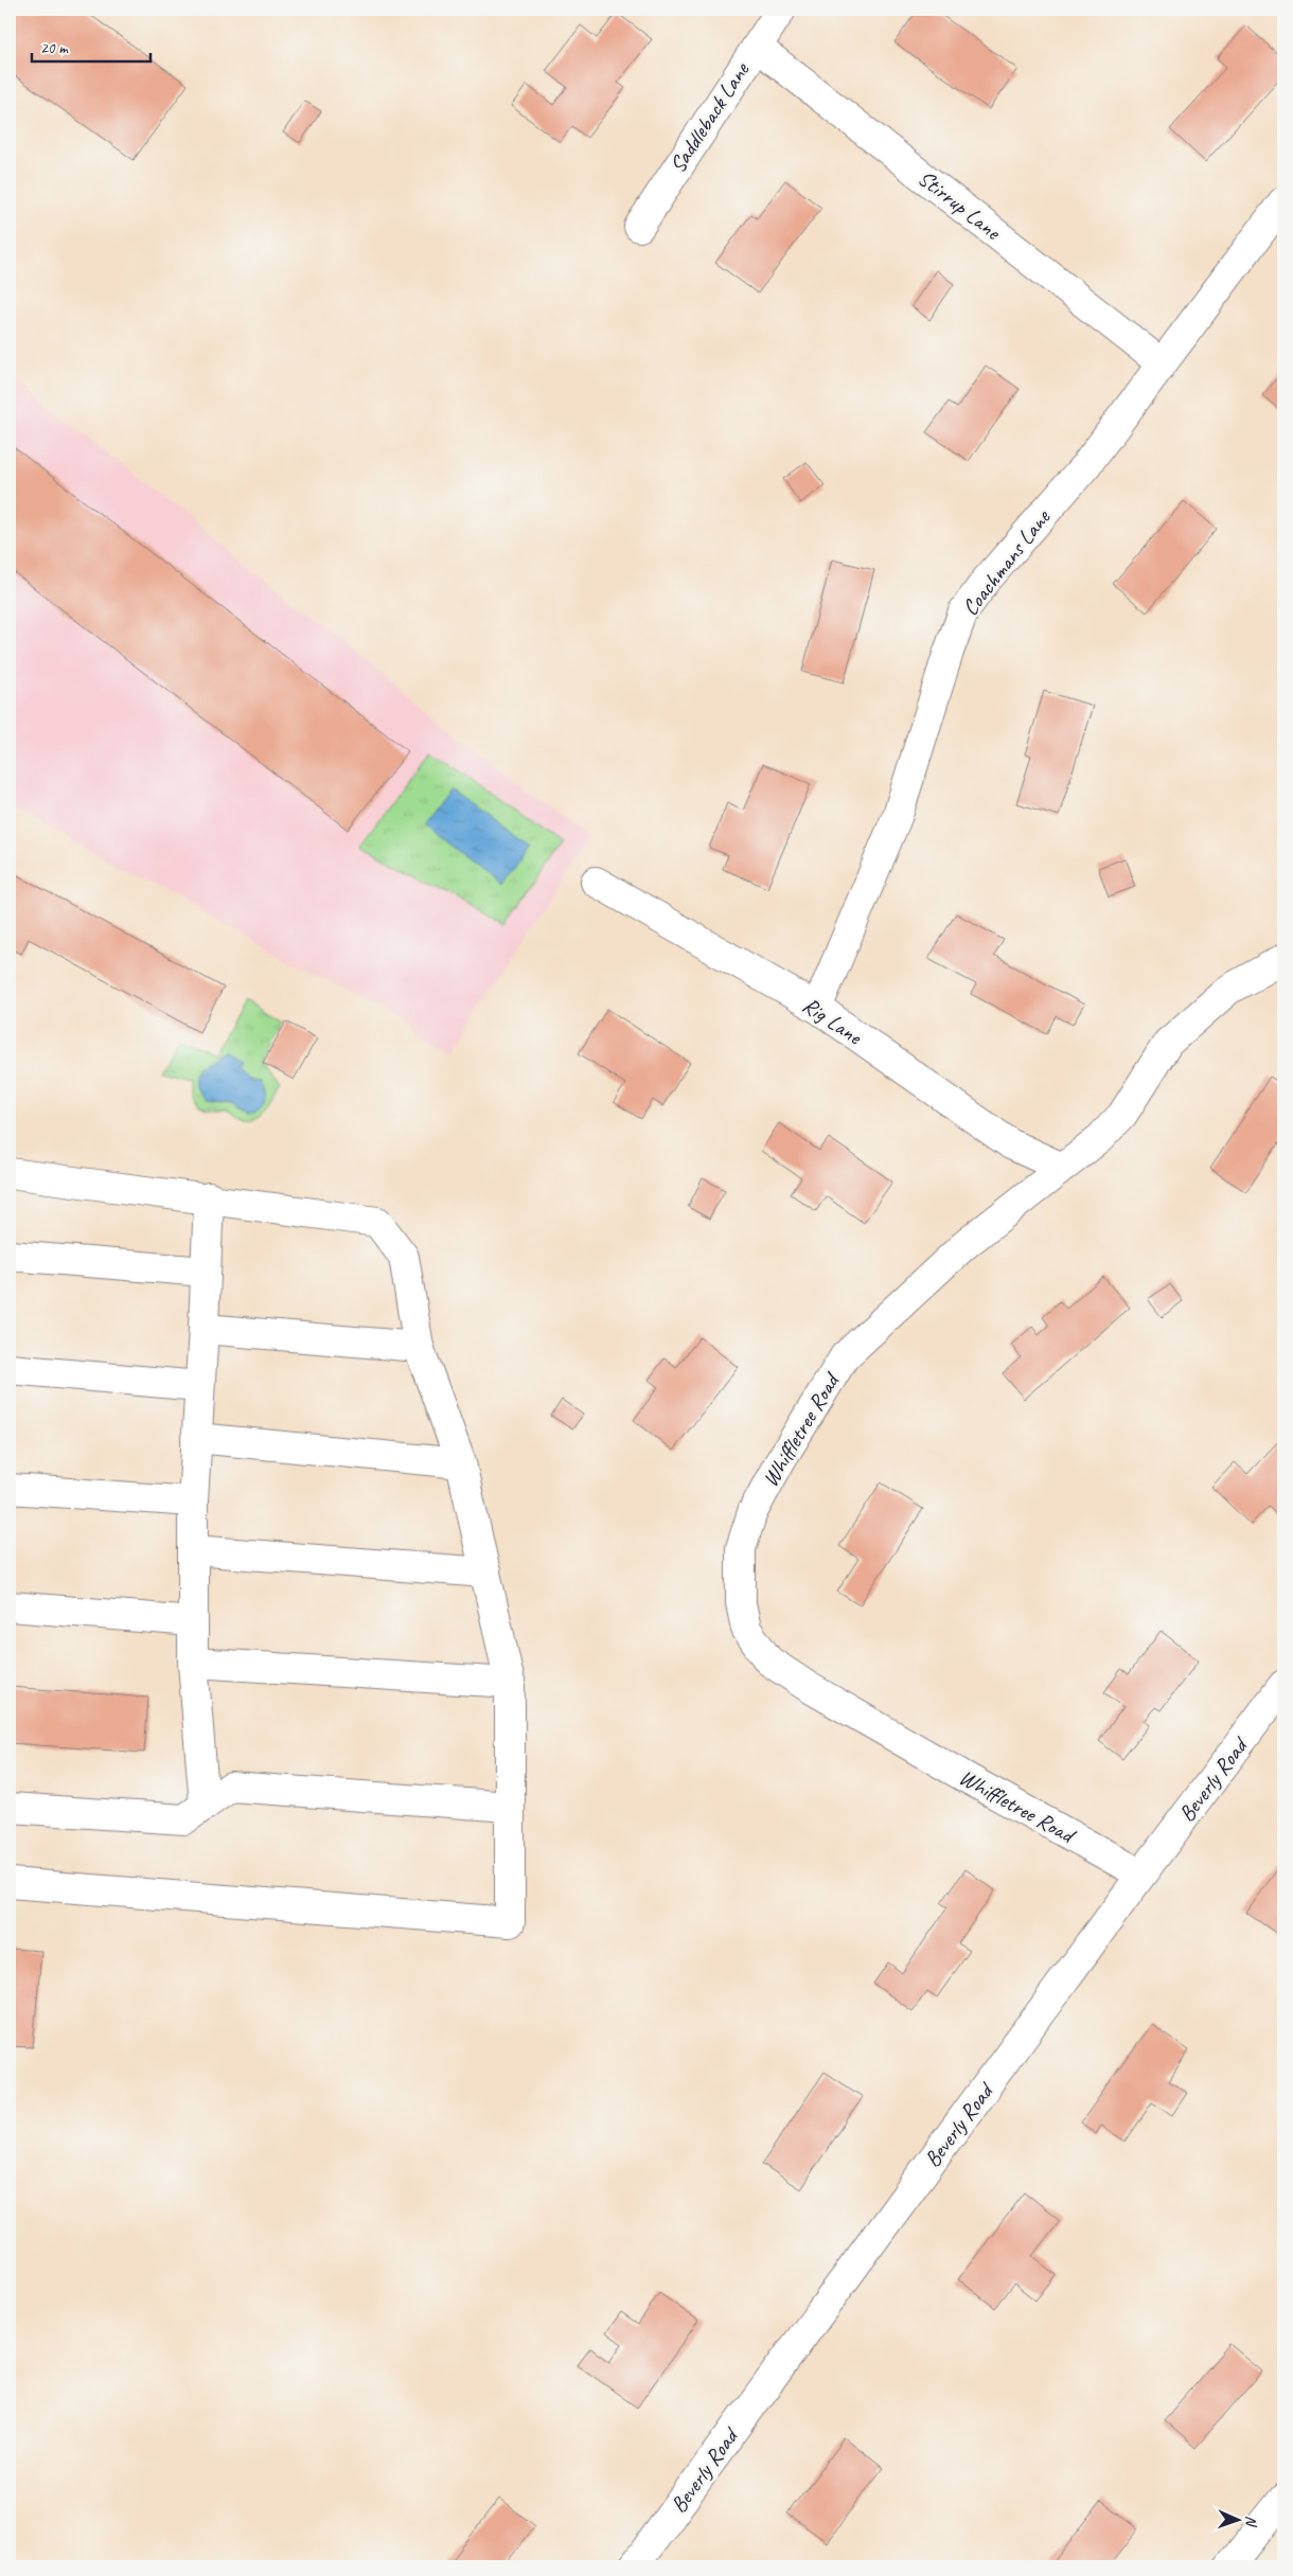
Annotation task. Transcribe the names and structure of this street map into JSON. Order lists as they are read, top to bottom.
{
  "streets": {
    "street": [
      "Saddleback Lane",
      "Stirrup Lane",
      "Coachmans Lane",
      "Rig Lane",
      "Whiffletree Road",
      "Beverly Road"
    ]
  },
  "crossings": [
    ["Saddleback Lane", "Stirrup Lane"],
    ["Stirrup Lane", "Coachmans Lane"],
    ["Coachmans Lane", "Rig Lane"],
    ["Rig Lane", "Whiffletree Road"],
    ["Whiffletree Road", "Beverly Road"]
  ],
  "scale_bar": "20 m",
  "north": "right"
}
